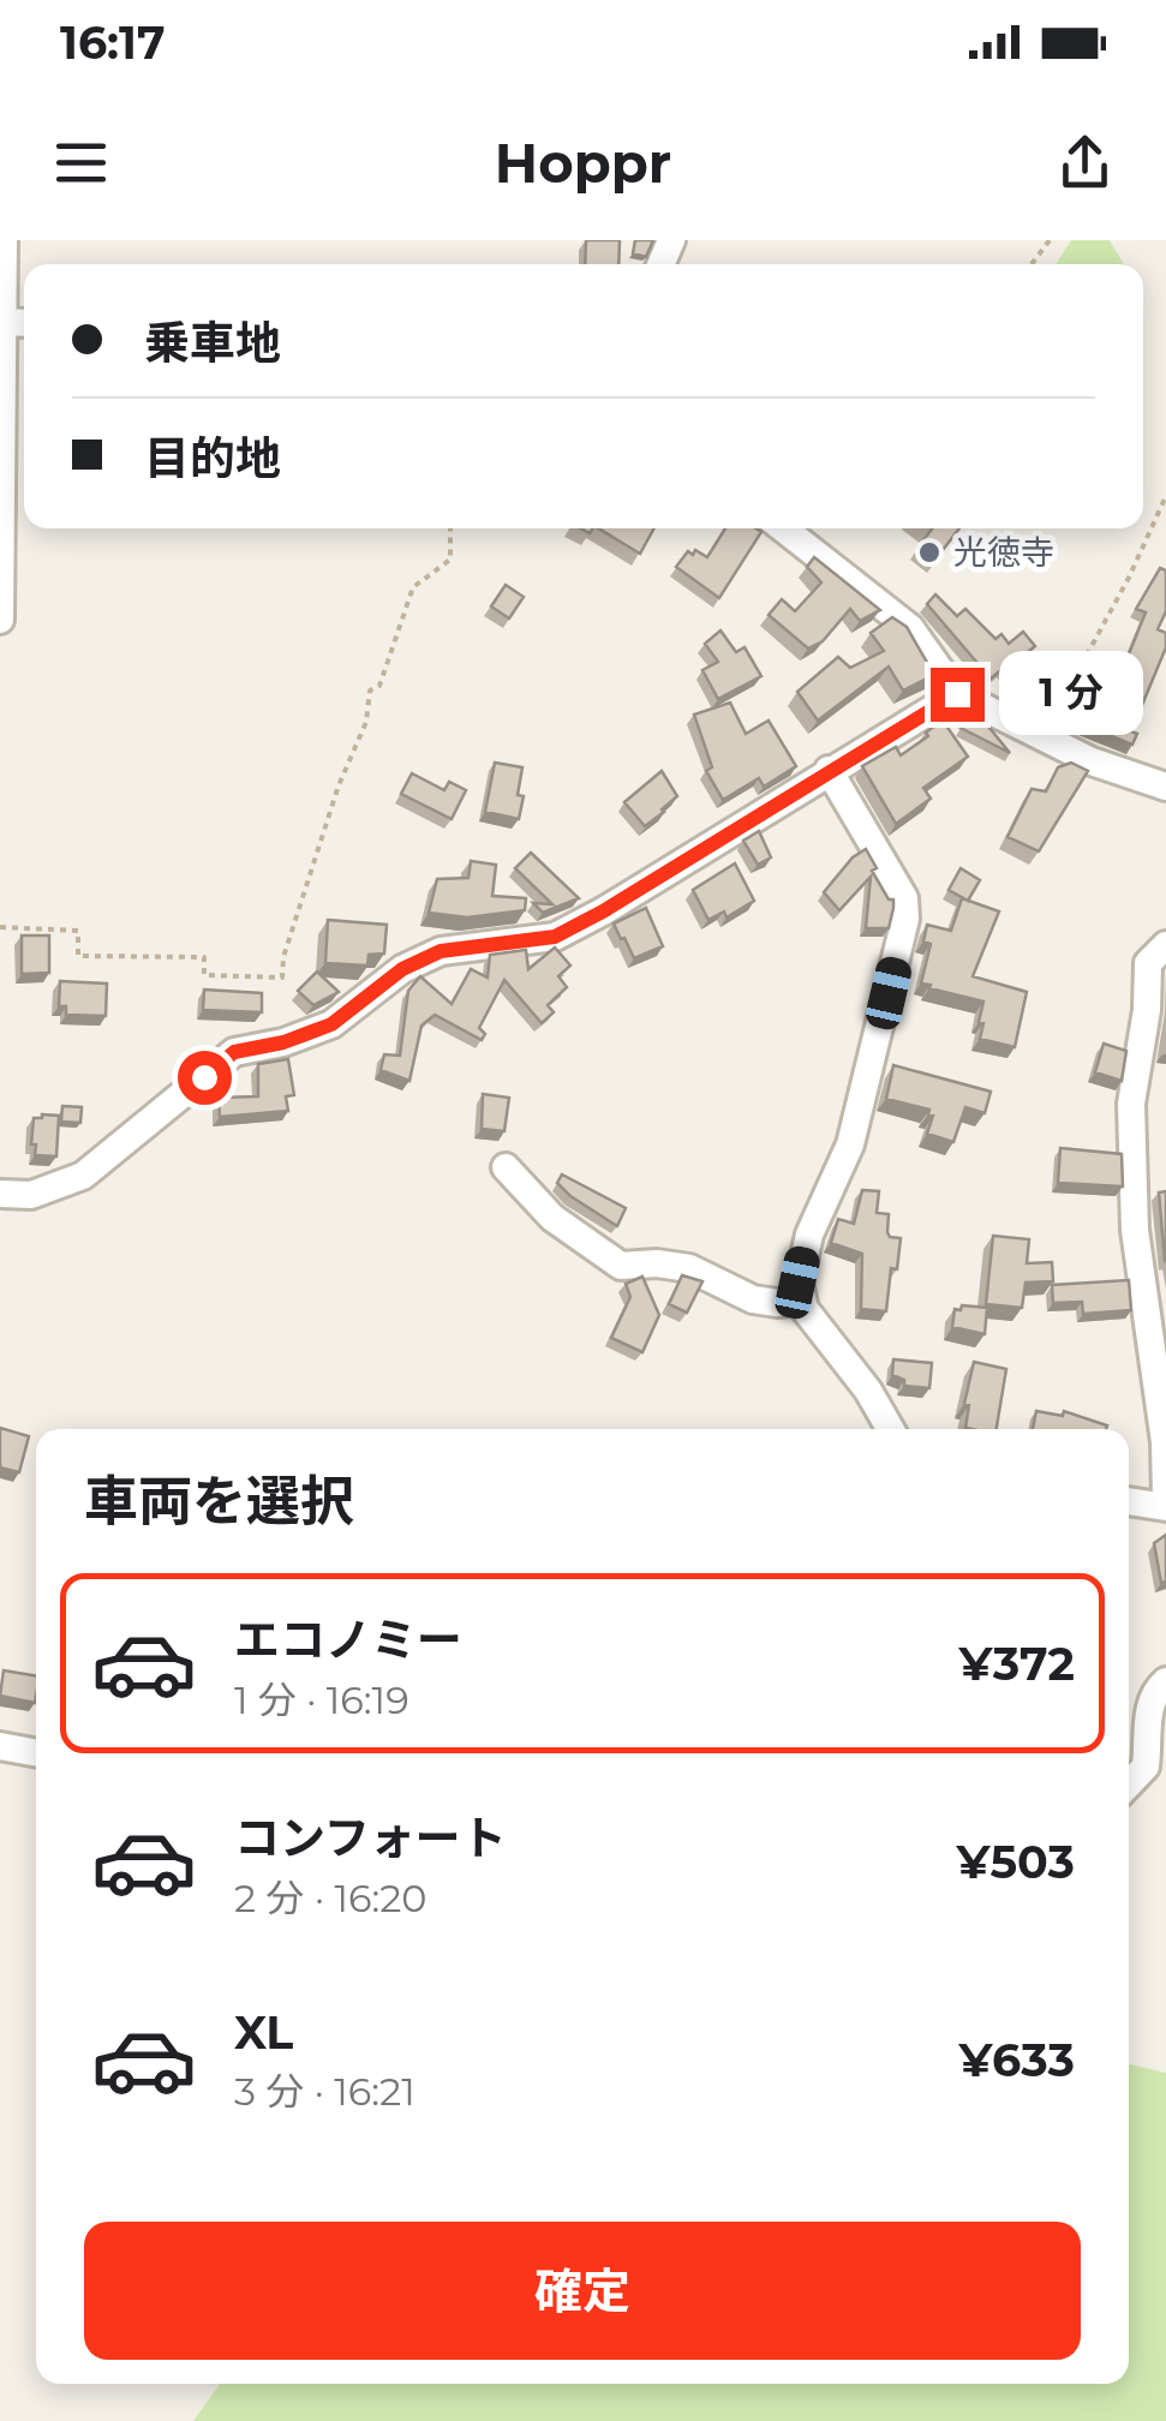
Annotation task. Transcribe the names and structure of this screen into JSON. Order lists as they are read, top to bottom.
{
  "places": ["光徳寺"],
  "page": {
    "status": "16:17",
    "header": "Hoppr",
    "banner": ["乗車地", "目的地"],
    "bubble": "1 分",
    "heading": "車両を選択",
    "list": [
      {
        "name": "エコノミー",
        "note": "1 分 · 16:19",
        "value": "¥372"
      },
      {
        "name": "コンフォート",
        "note": "2 分 · 16:20",
        "value": "¥503"
      },
      {
        "name": "XL",
        "note": "3 分 · 16:21",
        "value": "¥633"
      }
    ],
    "buttons": "確定"
  }
}
